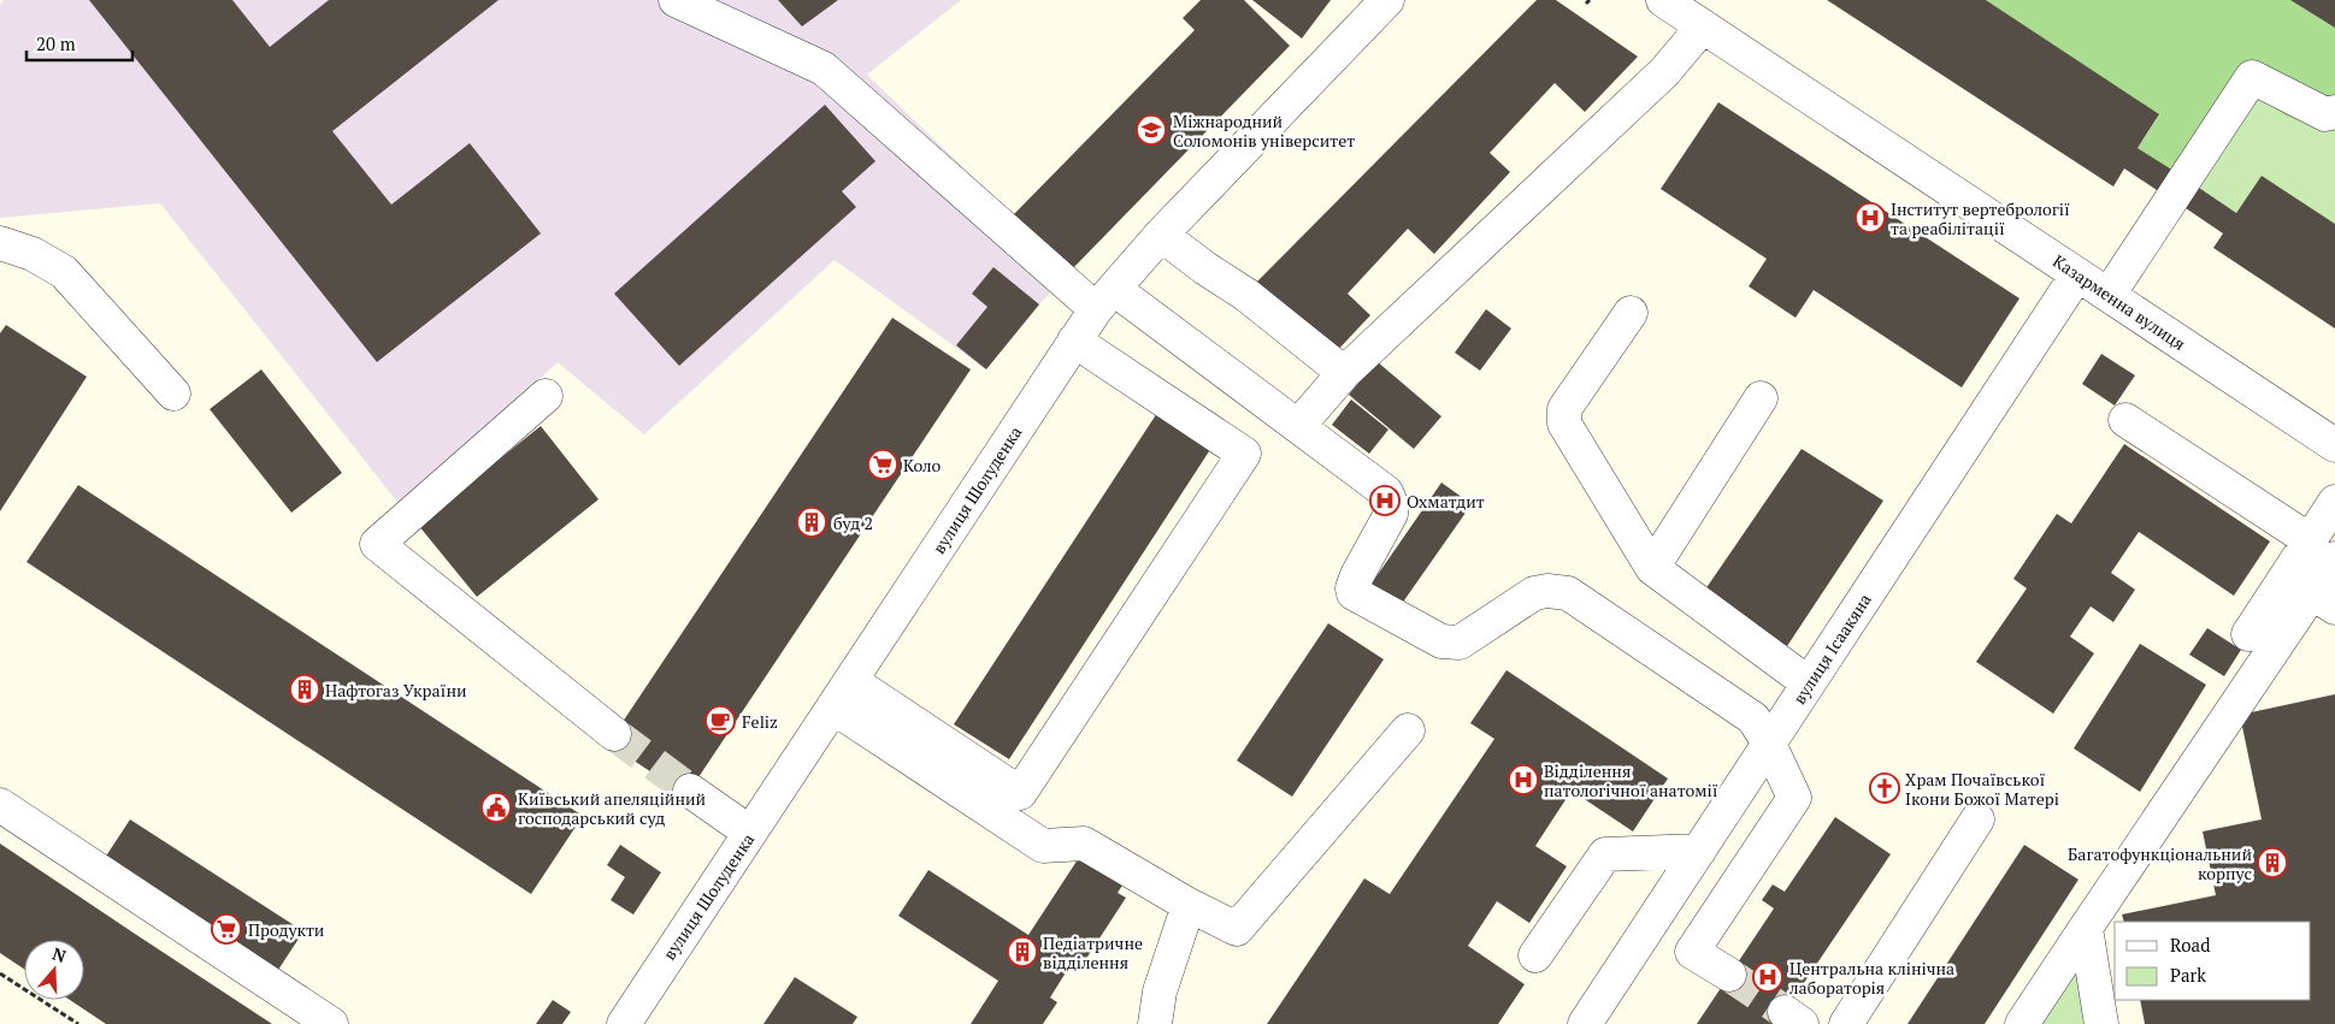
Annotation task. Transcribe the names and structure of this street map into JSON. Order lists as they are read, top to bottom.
{
  "streets": {
    "street": ["Казарменна вулиця", "вулиця Шолуденка", "вулиця Ісаакяна"]
  },
  "crossings": [
    ["Казарменна вулиця", "вулиця Ісаакяна"]
  ],
  "places": {
    "school or university": ["Міжнародний Соломонів університет"],
    "hospital": [
      "Інститут вертебрології та реабілітації",
      "Охматдит",
      "Відділення патологічної анатомії",
      "Центральна клінічна лабораторія"
    ],
    "supermarket": ["Коло", "Продукти"],
    "building": [
      "буд 2",
      "Нафтогаз України",
      "Багатофункціональний корпус",
      "Педіатричне відділення"
    ],
    "cafe": ["Feliz"],
    "church": ["Храм Почаївської Ікони Божої Матері"],
    "public building": ["Київський апеляційний господарський суд"]
  },
  "legend": ["Road", "Park"],
  "scale_bar": "20 m",
  "north": "top"
}
